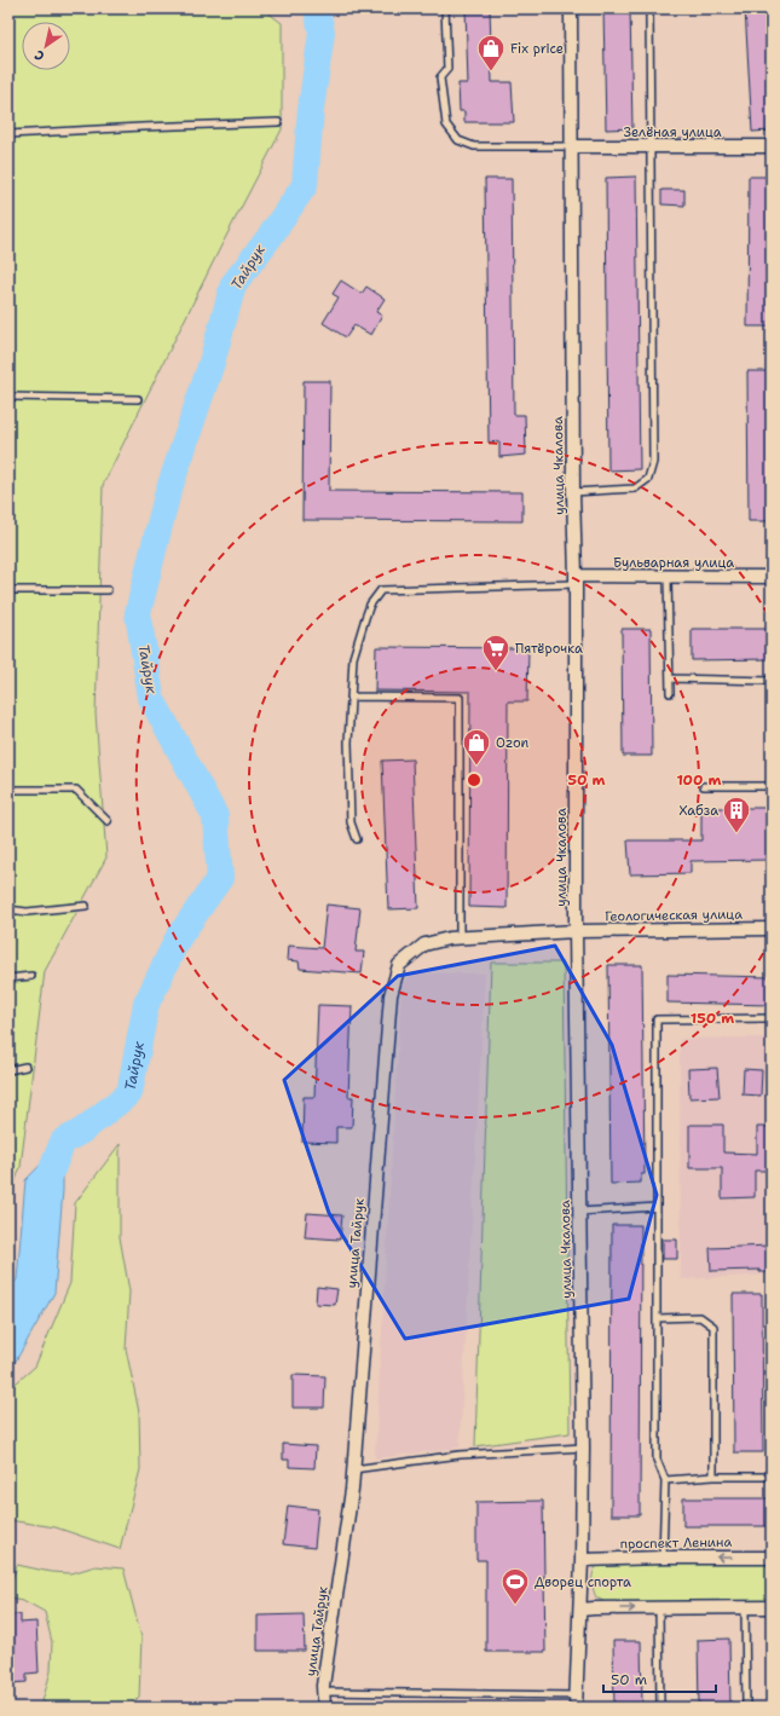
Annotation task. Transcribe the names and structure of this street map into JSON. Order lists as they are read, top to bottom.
{
  "streets": {
    "street": [
      "Зелёная улица",
      "улица Чкалова",
      "Бульварная улица",
      "Геологическая улица",
      "улица Тайрук",
      "проспект Ленина"
    ]
  },
  "crossings": [
    ["Зелёная улица", "улица Чкалова"],
    ["улица Чкалова", "Бульварная улица"],
    ["улица Чкалова", "Геологическая улица"],
    ["улица Чкалова", "улица Тайрук"],
    ["улица Чкалова", "проспект Ленина"],
    ["Геологическая улица", "улица Тайрук"]
  ],
  "water": ["Тайрук"],
  "places": {
    "shop": ["Fix price", "Ozon"],
    "supermarket": ["Пятёрочка"],
    "building": ["Хабза"],
    "sports": ["Дворец спорта"]
  },
  "scale_bar": "50 m",
  "north": "bottom left",
  "rings": ["50 m", "100 m", "150 m"]
}
